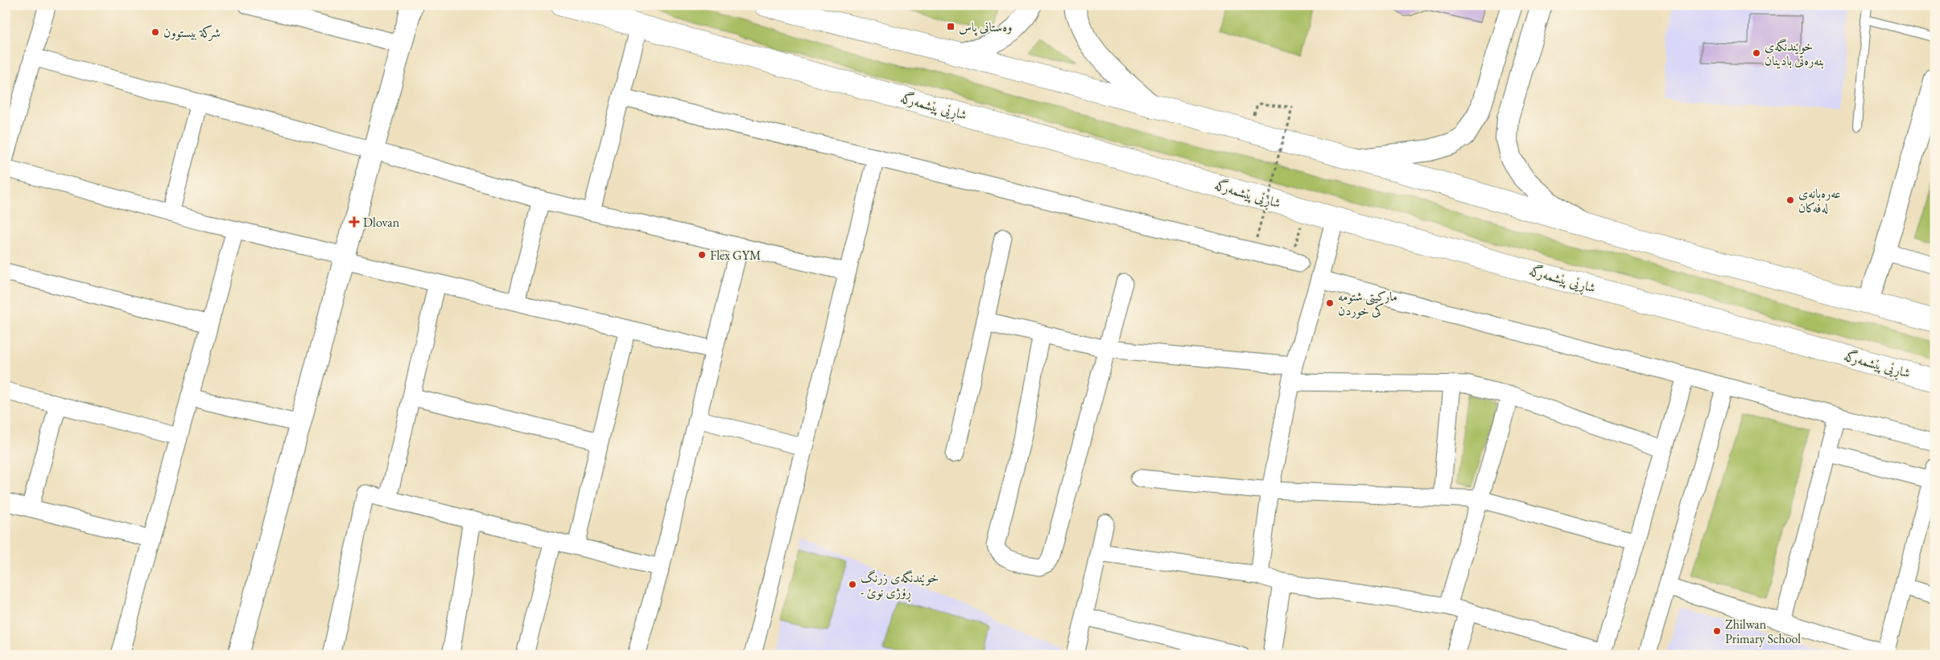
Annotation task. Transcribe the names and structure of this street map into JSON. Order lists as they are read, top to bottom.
{
  "streets": {
    "highway": ["شاڕێی پێشمەرگە"]
  },
  "places": {
    "transit": ["وەستانی پاس"],
    "other": [
      "شرکة بیستوون",
      "خوێندنگەی بنەرەتی بادینان",
      "عەرەبانەی لەفەکان",
      "Flex GYM",
      "مارکیتی شتومه کی خوردن",
      "خوێندنگەی زرنگ - ڕۆژی نوێ",
      "Zhilwan Primary School"
    ],
    "health": ["Dlovan"]
  }
}
